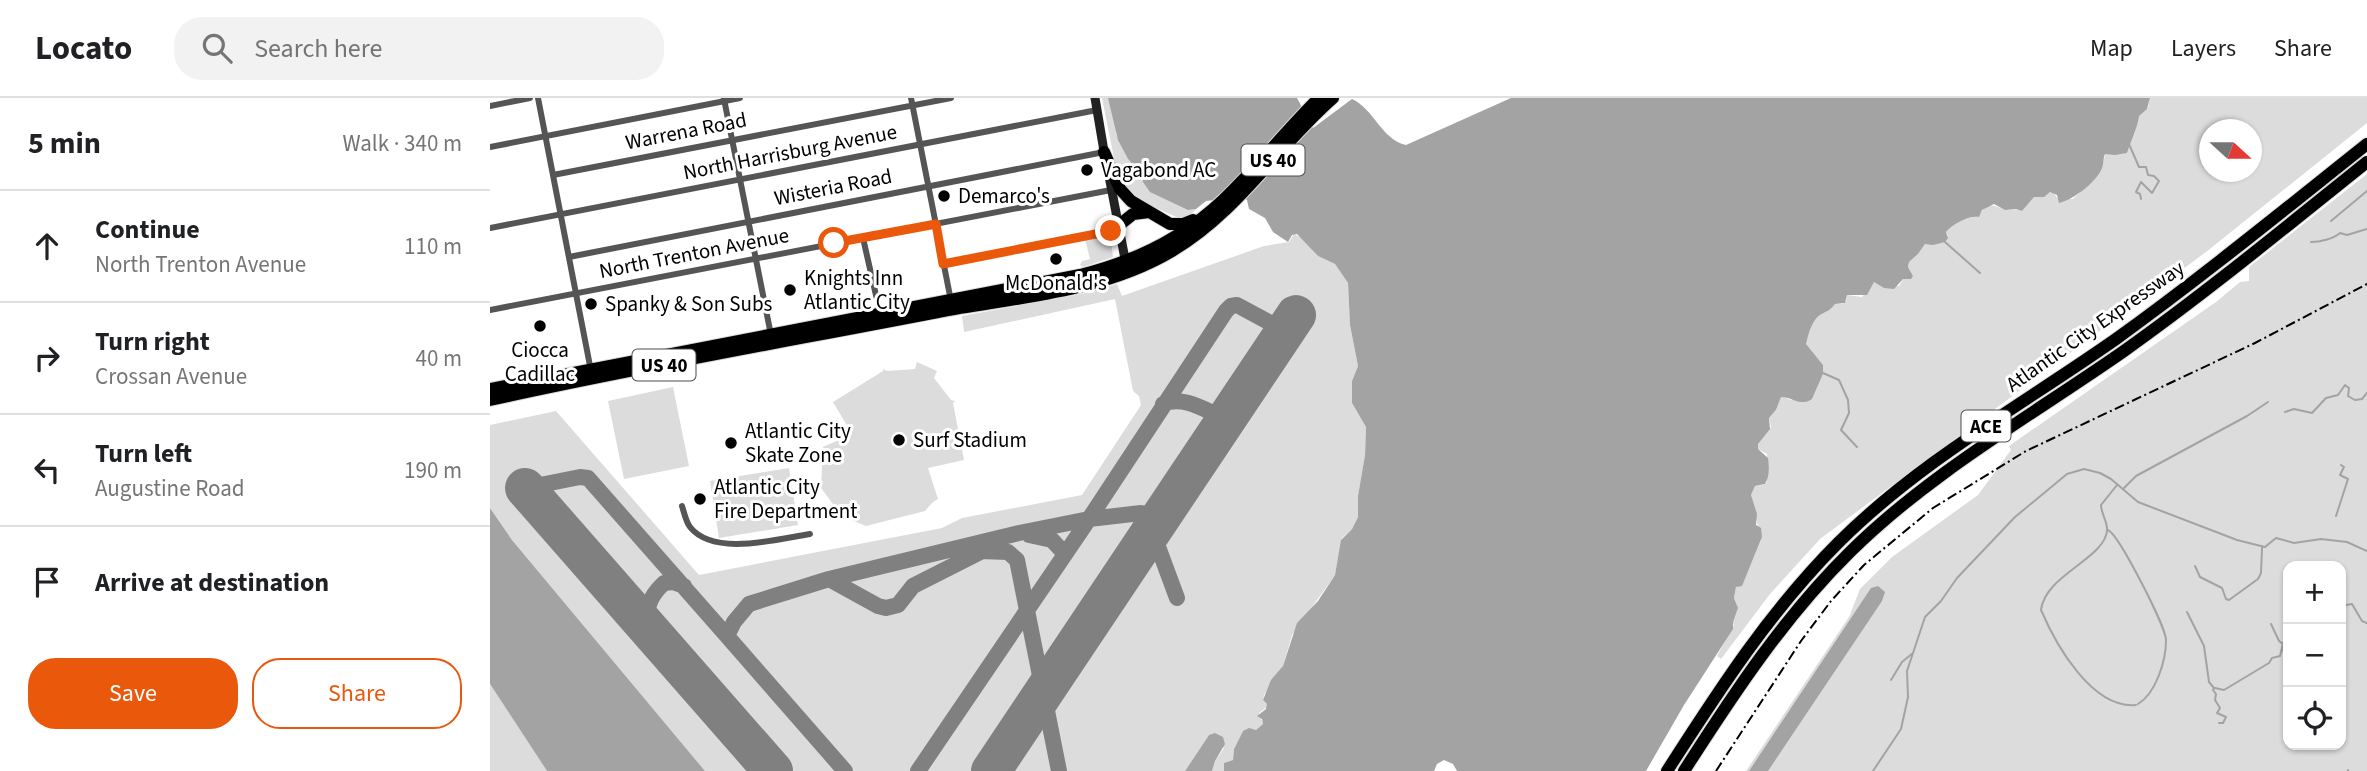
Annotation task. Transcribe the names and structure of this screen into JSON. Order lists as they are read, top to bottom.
{
  "streets": {
    "highway": ["US 40", "Atlantic City Expressway", "ACE"],
    "street": [
      "Warrena Road",
      "North Harrisburg Avenue",
      "Wisteria Road",
      "North Trenton Avenue"
    ]
  },
  "places": [
    "Vagabond AC",
    "Demarco's",
    "McDonald's",
    "Knights Inn Atlantic City",
    "Spanky & Son Subs",
    "Ciocca Cadillac",
    "Surf Stadium",
    "Atlantic City Skate Zone",
    "Atlantic City Fire Department"
  ],
  "north": "right",
  "page": {
    "header": "Locato",
    "search": "Search here",
    "nav": ["Map", "Layers", "Share"],
    "heading": ["5 min", "Walk · 340 m"],
    "list": [
      ["Continue", "North Trenton Avenue", "110 m"],
      ["Turn right", "Crossan Avenue", "40 m"],
      ["Turn left", "Augustine Road", "190 m"],
      "Arrive at destination"
    ],
    "map_buttons": ["+", "−"],
    "buttons": ["Save", "Share"]
  }
}
